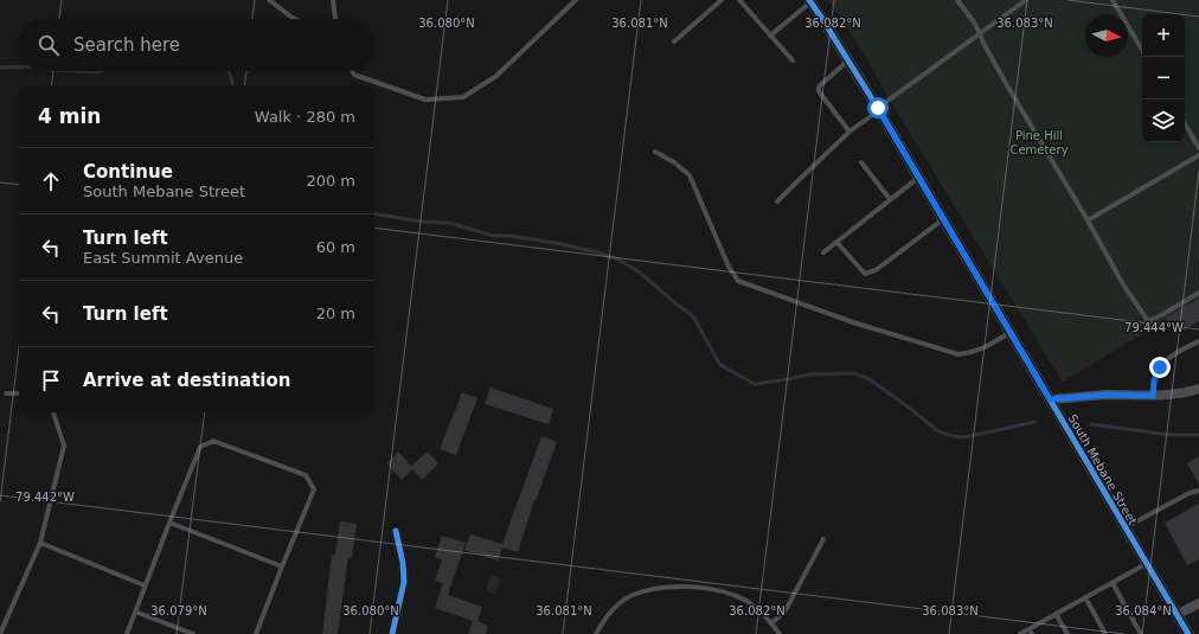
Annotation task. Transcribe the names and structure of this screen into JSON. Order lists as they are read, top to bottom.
{
  "streets": {
    "street": ["South Mebane Street"]
  },
  "parks": ["Pine Hill Cemetery"],
  "north": "right",
  "page": {
    "map_buttons": ["+", "−"],
    "search": "Search here",
    "heading": ["4 min", "Walk · 280 m"],
    "list": [
      ["Continue", "South Mebane Street", "200 m"],
      ["Turn left", "East Summit Avenue", "60 m"],
      ["Turn left", "20 m"],
      "Arrive at destination"
    ]
  },
  "coordinates": [
    "36.080°N",
    "36.081°N",
    "36.082°N",
    "36.083°N",
    "79.444°W",
    "79.442°W",
    "36.079°N",
    "36.084°N"
  ]
}
